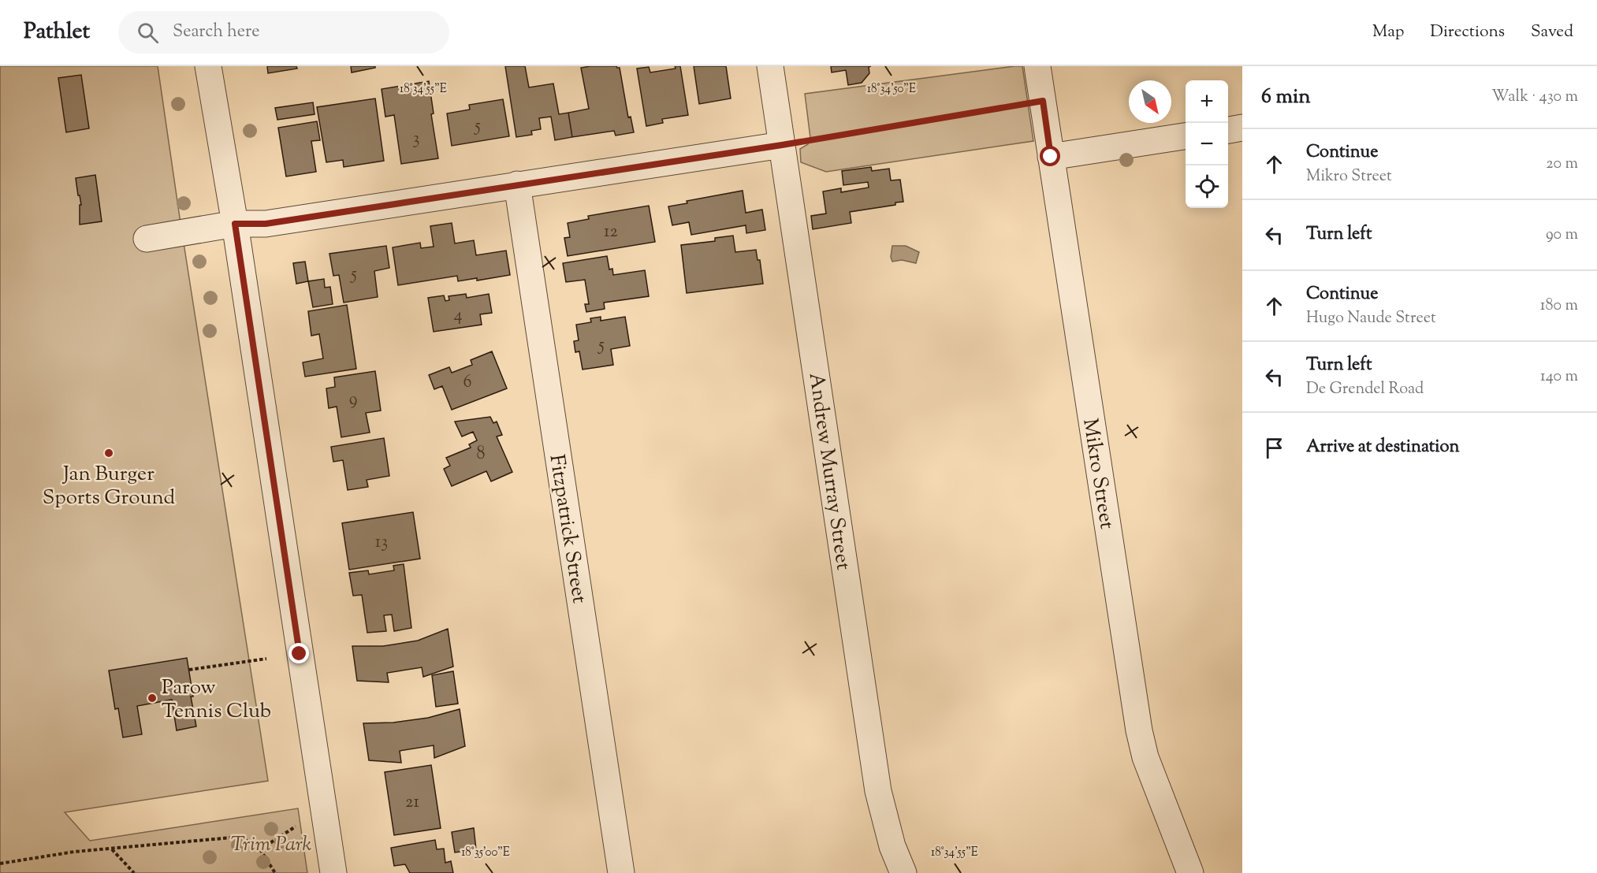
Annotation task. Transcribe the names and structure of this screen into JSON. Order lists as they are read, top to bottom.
{
  "streets": {
    "street": ["Andrew Murray Street", "Mikro Street", "Fitzpatrick Street"]
  },
  "parks": ["Trim Park"],
  "places": ["Jan Burger Sports Ground", "Parow Tennis Club"],
  "house_numbers": [
    "5",
    "3",
    "12",
    "5",
    "4",
    "5",
    "6",
    "9",
    "8",
    "13",
    "21"
  ],
  "north": "bottom right",
  "page": {
    "header": "Pathlet",
    "search": "Search here",
    "nav": ["Map", "Directions", "Saved"],
    "heading": ["6 min", "Walk · 430 m"],
    "map_buttons": ["+", "−"],
    "list": [
      ["Continue", "Mikro Street", "20 m"],
      ["Turn left", "90 m"],
      ["Continue", "Hugo Naude Street", "180 m"],
      ["Turn left", "De Grendel Road", "140 m"],
      "Arrive at destination"
    ]
  },
  "coordinates": ["18°34'55\"E", "18°34'50\"E", "18°35'00\"E"]
}
